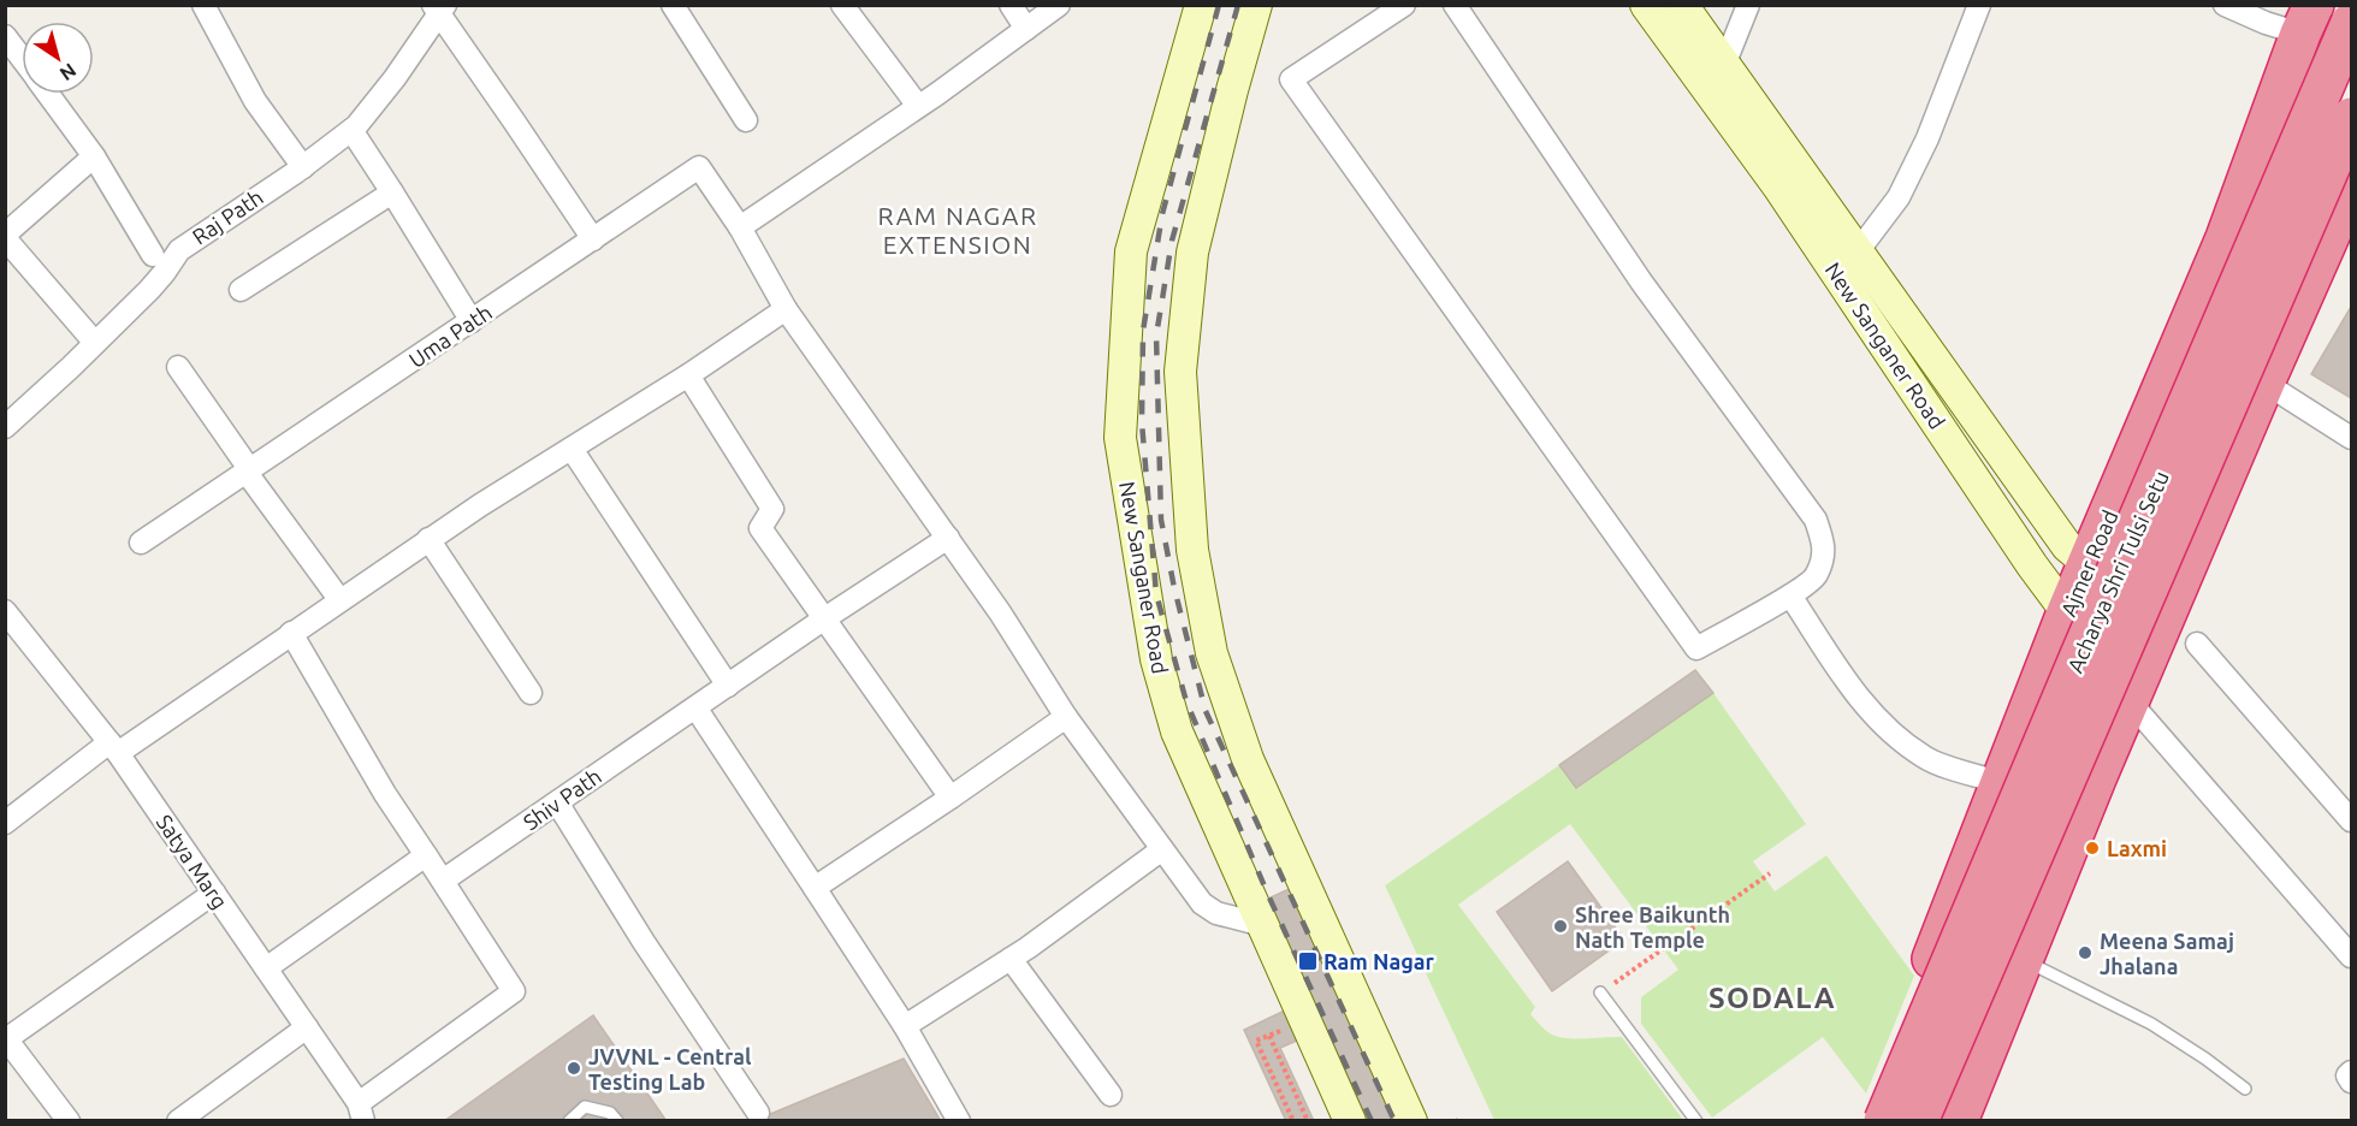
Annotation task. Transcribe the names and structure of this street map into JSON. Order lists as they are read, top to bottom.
{
  "streets": {
    "highway": ["Ajmer Road", "Acharya Shri Tulsi Setu"],
    "main road": ["New Sanganer Road"],
    "street": [
      "Raj Path",
      "Uma Path",
      "Shiv Path",
      "Satya Marg"
    ]
  },
  "crossings": [
    ["New Sanganer Road", "Ajmer Road"]
  ],
  "districts": ["RAM NAGAR EXTENSION", "SODALA"],
  "places": {
    "other": [
      "Laxmi",
      "Shree Baikunth Nath Temple",
      "Meena Samaj Jhalana",
      "JVVNL - Central Testing Lab"
    ],
    "transit": ["Ram Nagar"]
  },
  "north": "bottom right"
}
